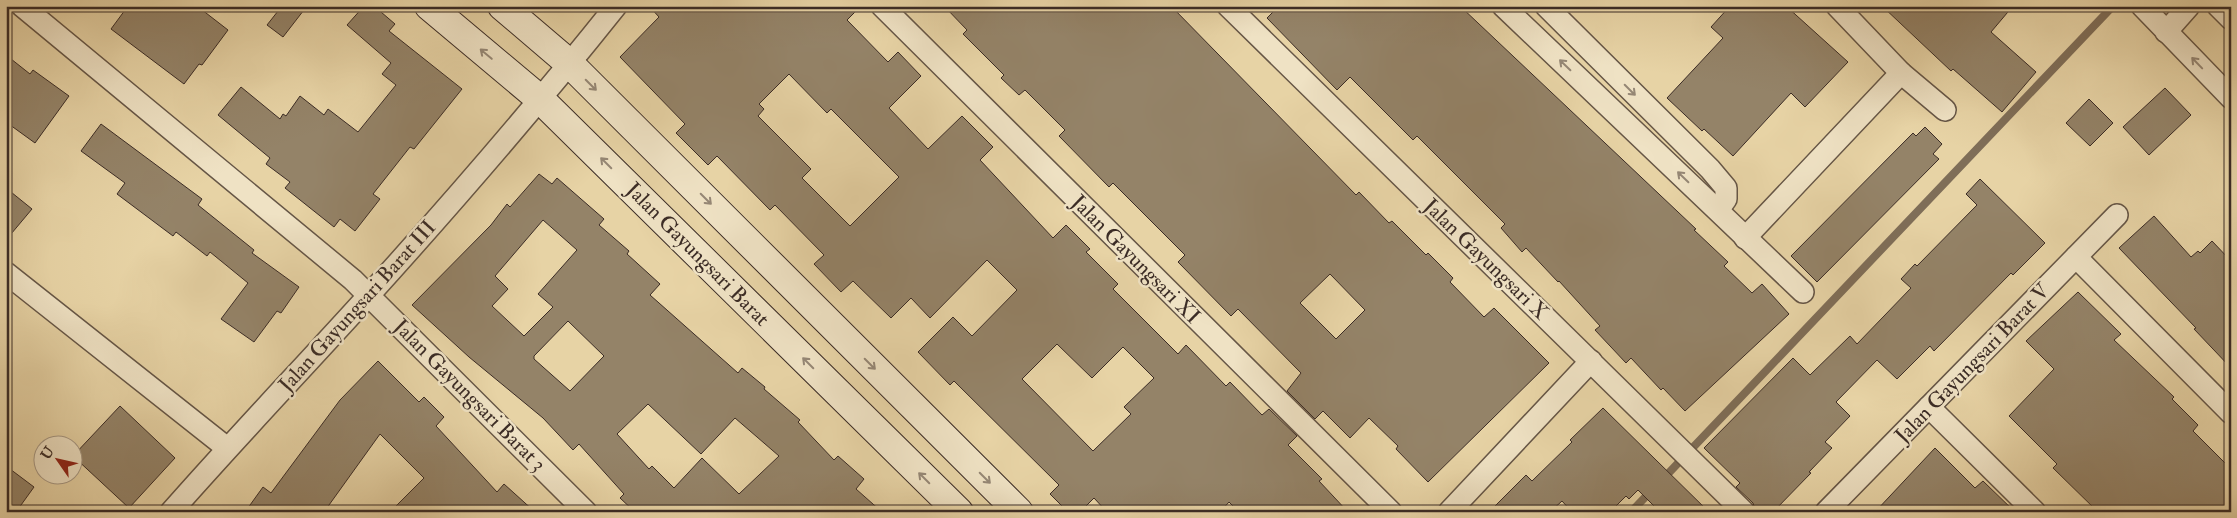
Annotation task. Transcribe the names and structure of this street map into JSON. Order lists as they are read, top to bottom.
{
  "streets": {
    "street": [
      "Jalan Gayungsari Barat",
      "Jalan Gayungsari XI",
      "Jalan Gayungsari X",
      "Jalan Gayungsari Barat III",
      "Jalan Gayungsari Barat V",
      "Jalan Gayungsari Barat 3"
    ]
  },
  "crossings": [
    ["Jalan Gayungsari Barat", "Jalan Gayungsari Barat III"],
    ["Jalan Gayungsari Barat III", "Jalan Gayungsari Barat 3"]
  ],
  "north": "top left"
}
